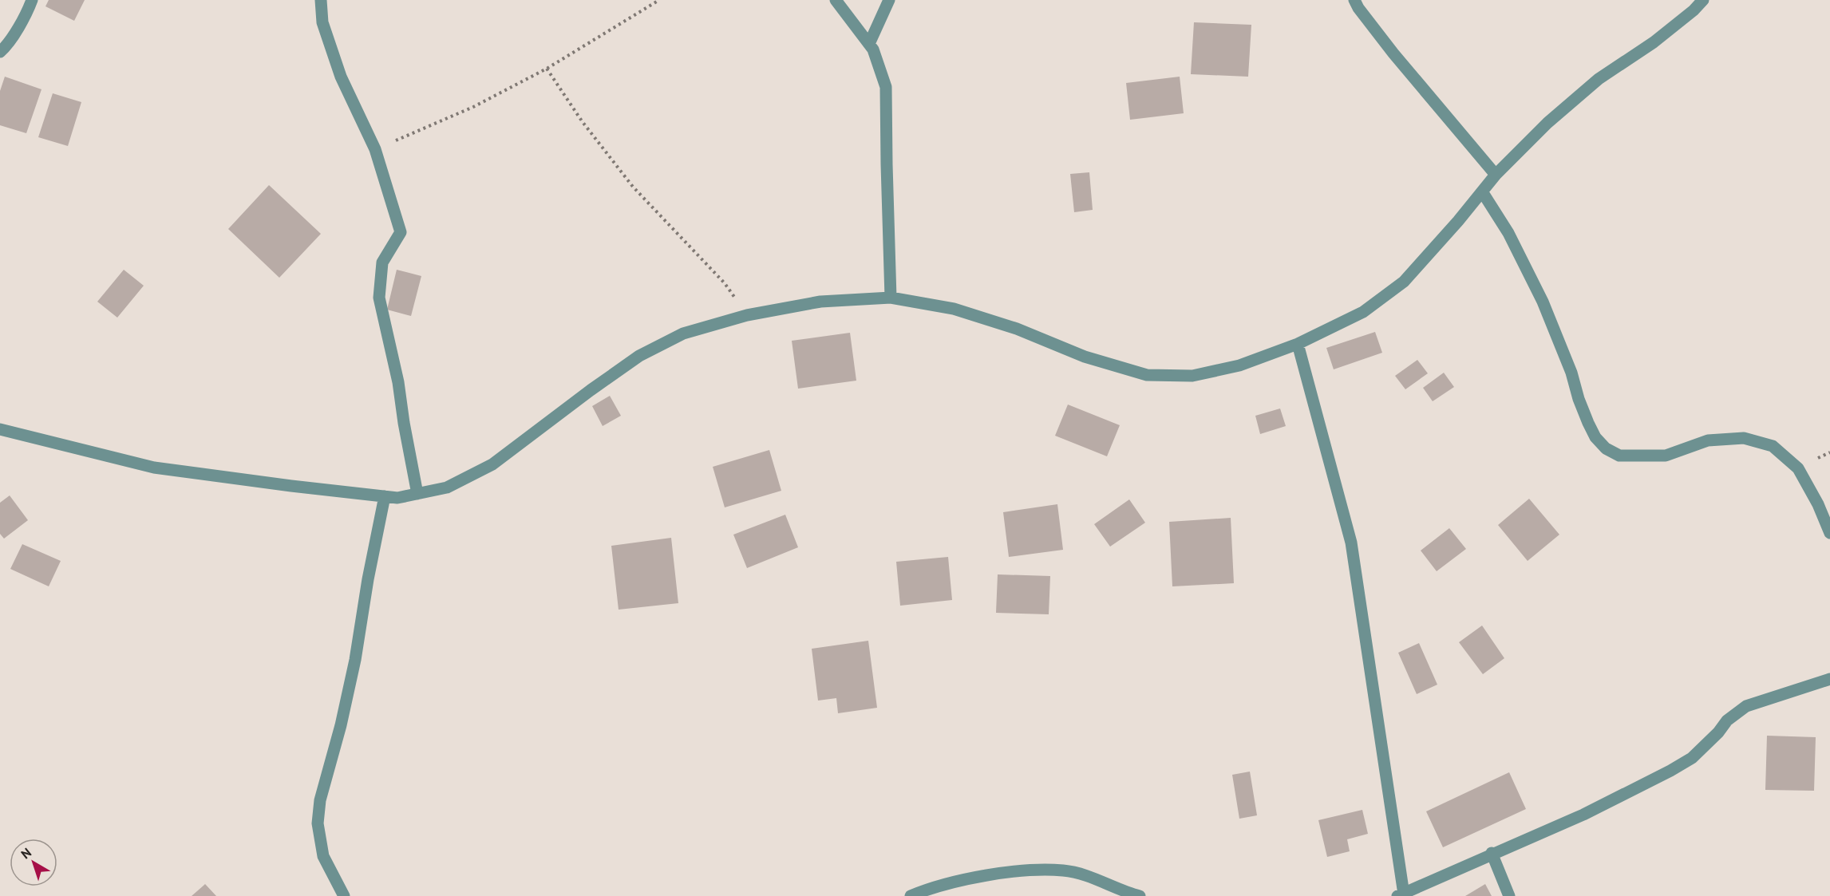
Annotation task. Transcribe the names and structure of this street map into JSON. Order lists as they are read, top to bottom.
{
  "north": "top left"
}
